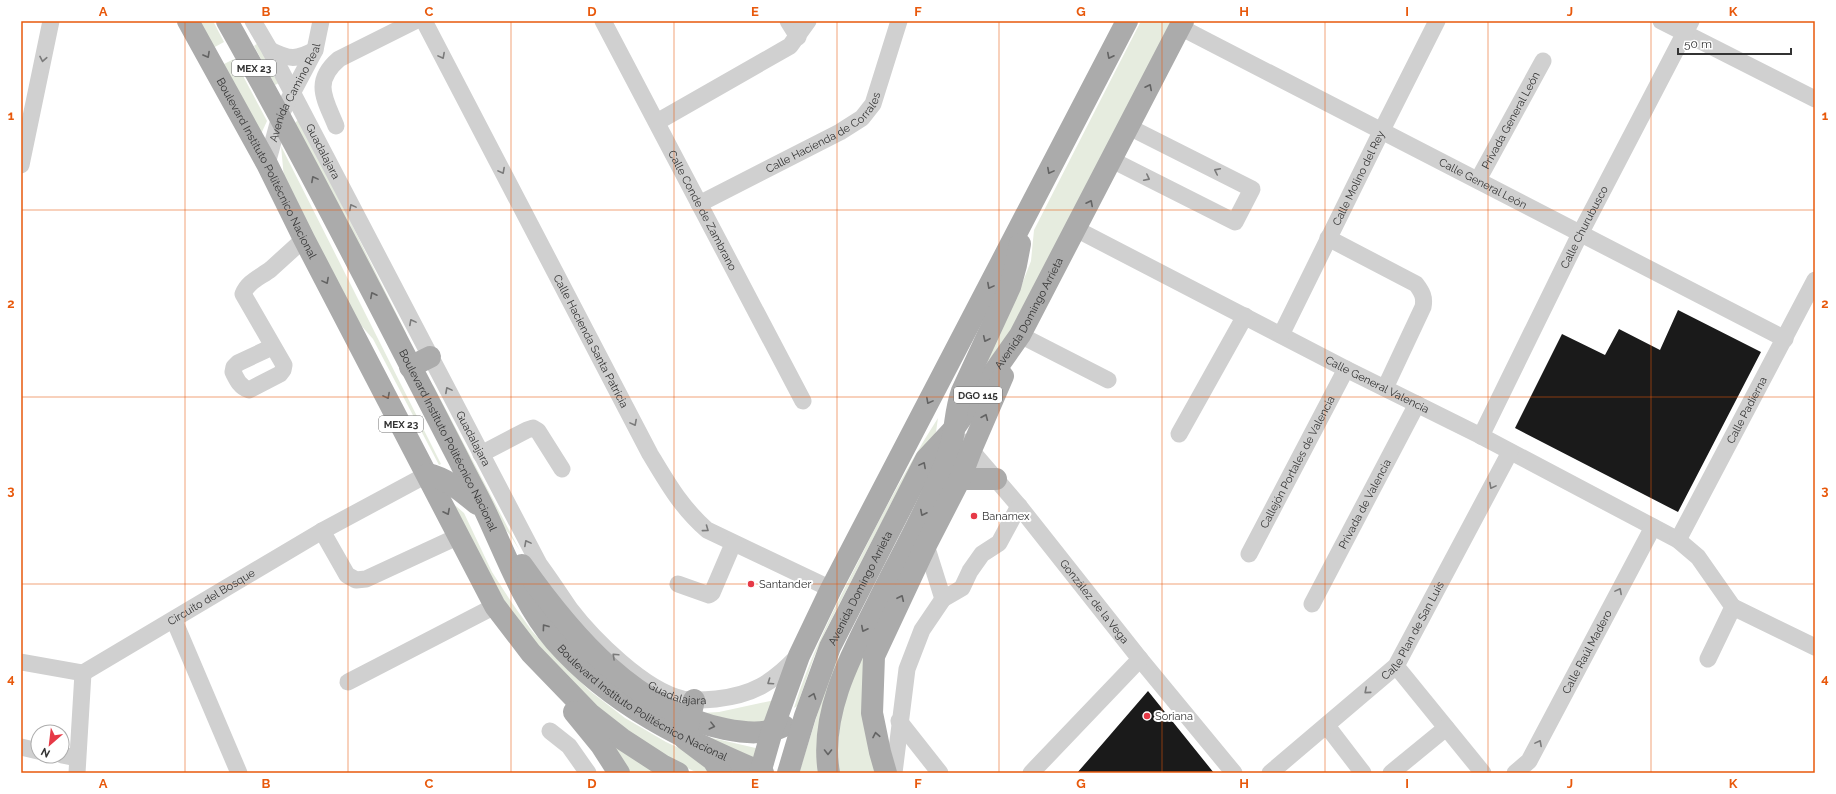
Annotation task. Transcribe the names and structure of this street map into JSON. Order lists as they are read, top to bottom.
{
  "streets": {
    "main road": [
      "MEX 23",
      "Boulevard Instituto Politécnico Nacional",
      "Avenida Domingo Arrieta",
      "DGO 115"
    ],
    "street": [
      "Avenida Camino Real",
      "Privada General León",
      "Calle Hacienda de Corrales",
      "Guadalajara",
      "Calle Molino del Rey",
      "Calle General León",
      "Calle Conde de Zambrano",
      "Calle Churubusco",
      "Calle Hacienda Santa Patricia",
      "Calle General Valencia",
      "Calle Padierna",
      "Callejón Portales de Valencia",
      "Privada de Valencia",
      "Circuito del Bosque",
      "González de la Vega",
      "Calle Plan de San Luis",
      "Calle Raúl Madero"
    ]
  },
  "crossings": [
    ["Avenida Camino Real", "Guadalajara"],
    ["Avenida Camino Real", "Boulevard Instituto Politécnico Nacional"],
    ["Privada General León", "Calle General León"],
    ["Calle Hacienda de Corrales", "Calle Conde de Zambrano"],
    ["Guadalajara", "Boulevard Instituto Politécnico Nacional"],
    ["Guadalajara", "DGO 115"],
    ["Boulevard Instituto Politécnico Nacional", "DGO 115"],
    ["Boulevard Instituto Politécnico Nacional", "Circuito del Bosque"],
    ["Calle Molino del Rey", "Calle General León"],
    ["Calle Molino del Rey", "Calle General Valencia"],
    ["Calle General León", "Calle Churubusco"],
    ["Calle General León", "Avenida Domingo Arrieta"],
    ["Calle General León", "Calle Padierna"],
    ["Calle Churubusco", "Calle General Valencia"],
    ["Avenida Domingo Arrieta", "Calle General Valencia"],
    ["Avenida Domingo Arrieta", "González de la Vega"],
    ["Calle Hacienda Santa Patricia", "DGO 115"],
    ["Calle General Valencia", "Calle Padierna"],
    ["Calle General Valencia", "Callejón Portales de Valencia"],
    ["Calle General Valencia", "Privada de Valencia"],
    ["Calle General Valencia", "Calle Plan de San Luis"],
    ["Calle General Valencia", "Calle Raúl Madero"]
  ],
  "one_way": [
    "Guadalajara",
    "Calle Hacienda Santa Patricia",
    "Calle Plan de San Luis",
    "Calle Raúl Madero"
  ],
  "places": ["Banamex", "Santander", "Soriana"],
  "scale_bar": "50 m",
  "north": "bottom left",
  "grid": {
    "columns": [
      "A",
      "B",
      "C",
      "D",
      "E",
      "F",
      "G",
      "H",
      "I",
      "J",
      "K"
    ],
    "rows": [
      "1",
      "2",
      "3",
      "4"
    ]
  }
}
